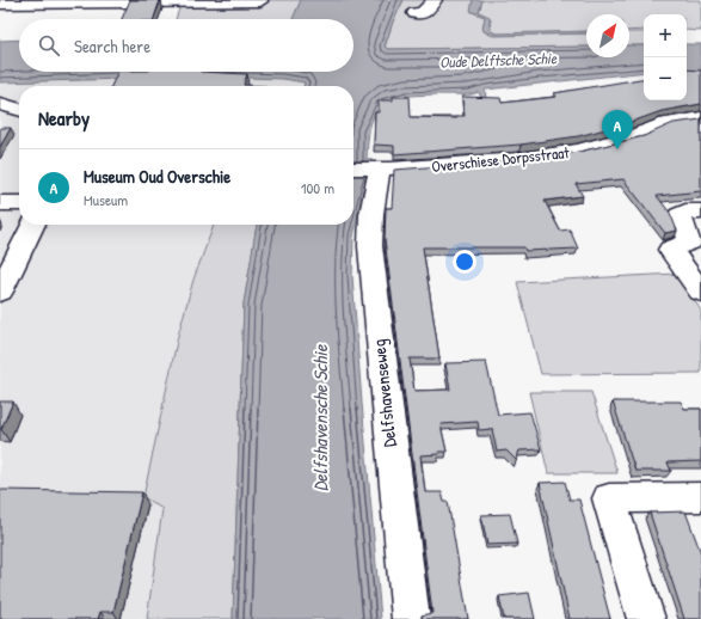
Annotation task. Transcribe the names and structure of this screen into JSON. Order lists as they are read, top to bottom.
{
  "streets": {
    "street": ["Overschiese Dorpsstraat", "Delfshavenseweg"]
  },
  "crossings": [
    ["Overschiese Dorpsstraat", "Delfshavenseweg"]
  ],
  "water": ["Oude Delftsche Schie", "Delfshavensche Schie"],
  "north": "top right",
  "page": {
    "map_buttons": ["+", "−"],
    "search": "Search here",
    "heading": "Nearby",
    "pins": "A",
    "list": [
      {
        "mark": "A",
        "name": "Museum Oud Overschie",
        "note": "Museum",
        "value": "100 m"
      }
    ]
  }
}
